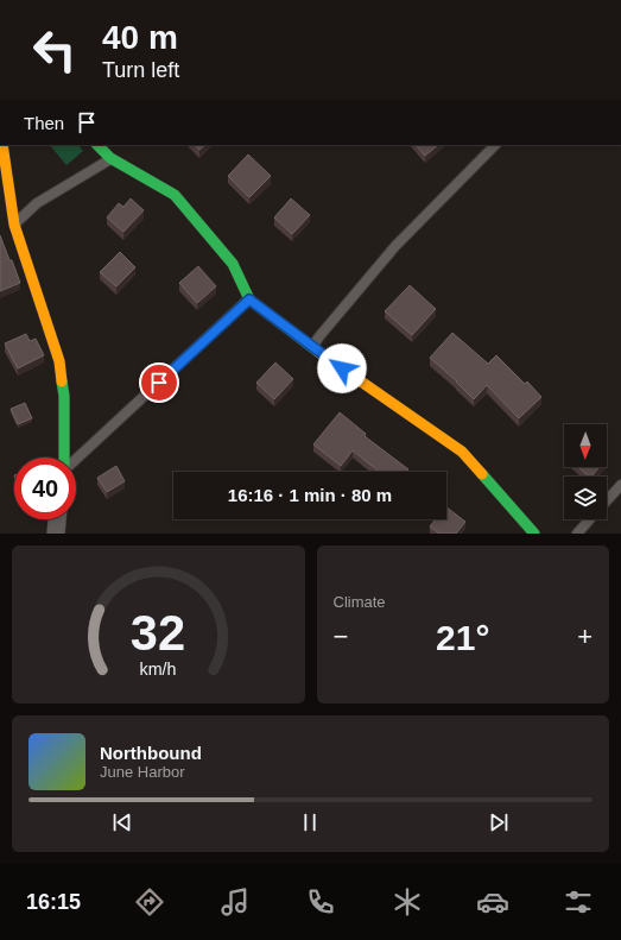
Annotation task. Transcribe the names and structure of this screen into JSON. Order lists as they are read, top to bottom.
{
  "north": "bottom",
  "page": {
    "turn": ["40 m", "Turn left"],
    "then": "Then",
    "limit": "40",
    "trip": "16:16 · 1 min · 80 m",
    "tile": "Climate",
    "heat": ["−", "21°", "+"],
    "song": ["Northbound", "June Harbor"],
    "tabs": "16:15",
    "gauge": ["32", "km/h"]
  }
}
